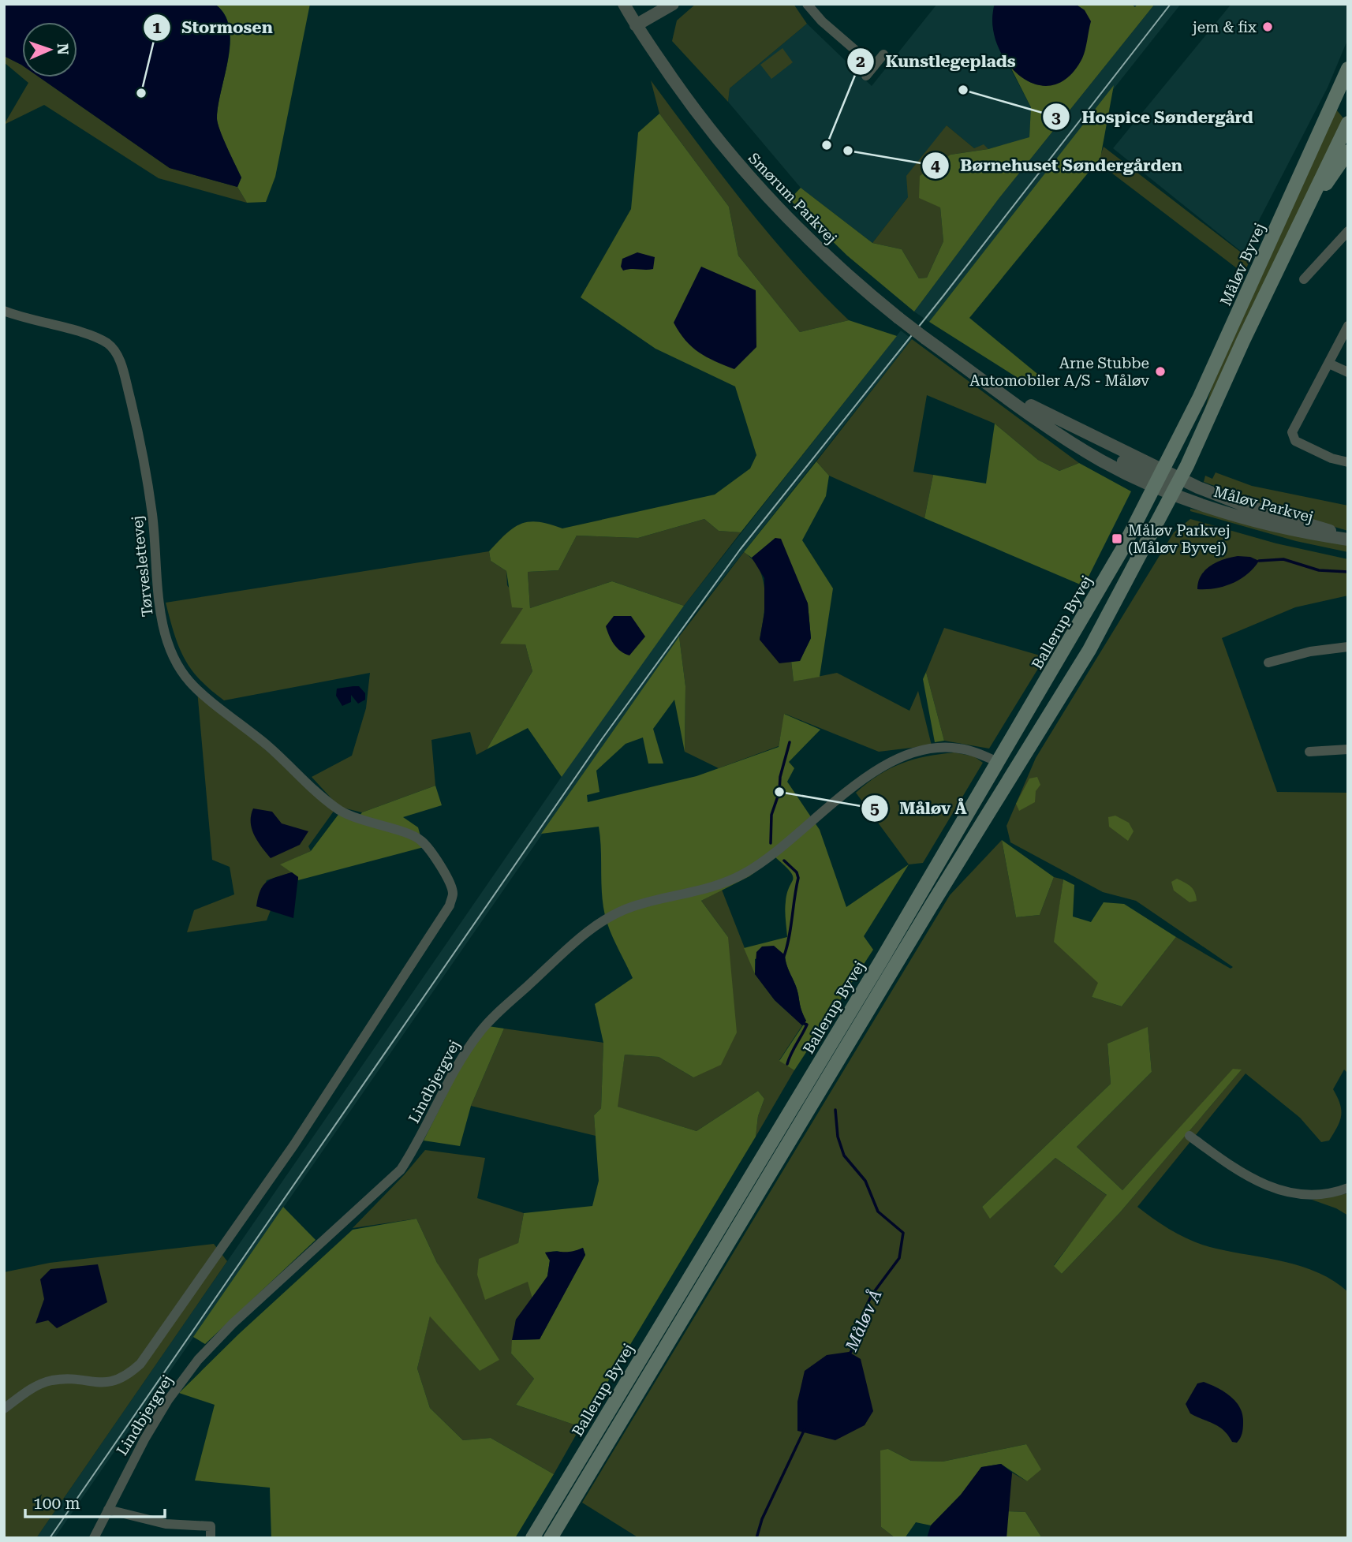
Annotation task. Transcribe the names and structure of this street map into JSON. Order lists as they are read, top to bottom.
{
  "streets": {
    "main road": ["Måløv Byvej", "Ballerup Byvej"],
    "street": [
      "Smørum Parkvej",
      "Måløv Parkvej",
      "Tørveslettevej",
      "Lindbjergvej"
    ]
  },
  "crossings": [
    ["Smørum Parkvej", "Måløv Byvej"],
    ["Smørum Parkvej", "Måløv Parkvej"],
    ["Smørum Parkvej", "Ballerup Byvej"],
    ["Måløv Byvej", "Måløv Parkvej"],
    ["Måløv Byvej", "Ballerup Byvej"],
    ["Måløv Parkvej", "Ballerup Byvej"],
    ["Ballerup Byvej", "Lindbjergvej"]
  ],
  "water": ["Måløv Å"],
  "places": {
    "other": [
      "jem & fix",
      "Hospice Søndergård",
      "Stormosen",
      "Kunstlegeplads",
      "Børnehuset Søndergården",
      "Arne Stubbe Automobiler A/S - Måløv",
      "Måløv Å"
    ],
    "transit": ["Måløv Parkvej (Måløv Byvej)"]
  },
  "scale_bar": "100 m",
  "north": "right"
}
